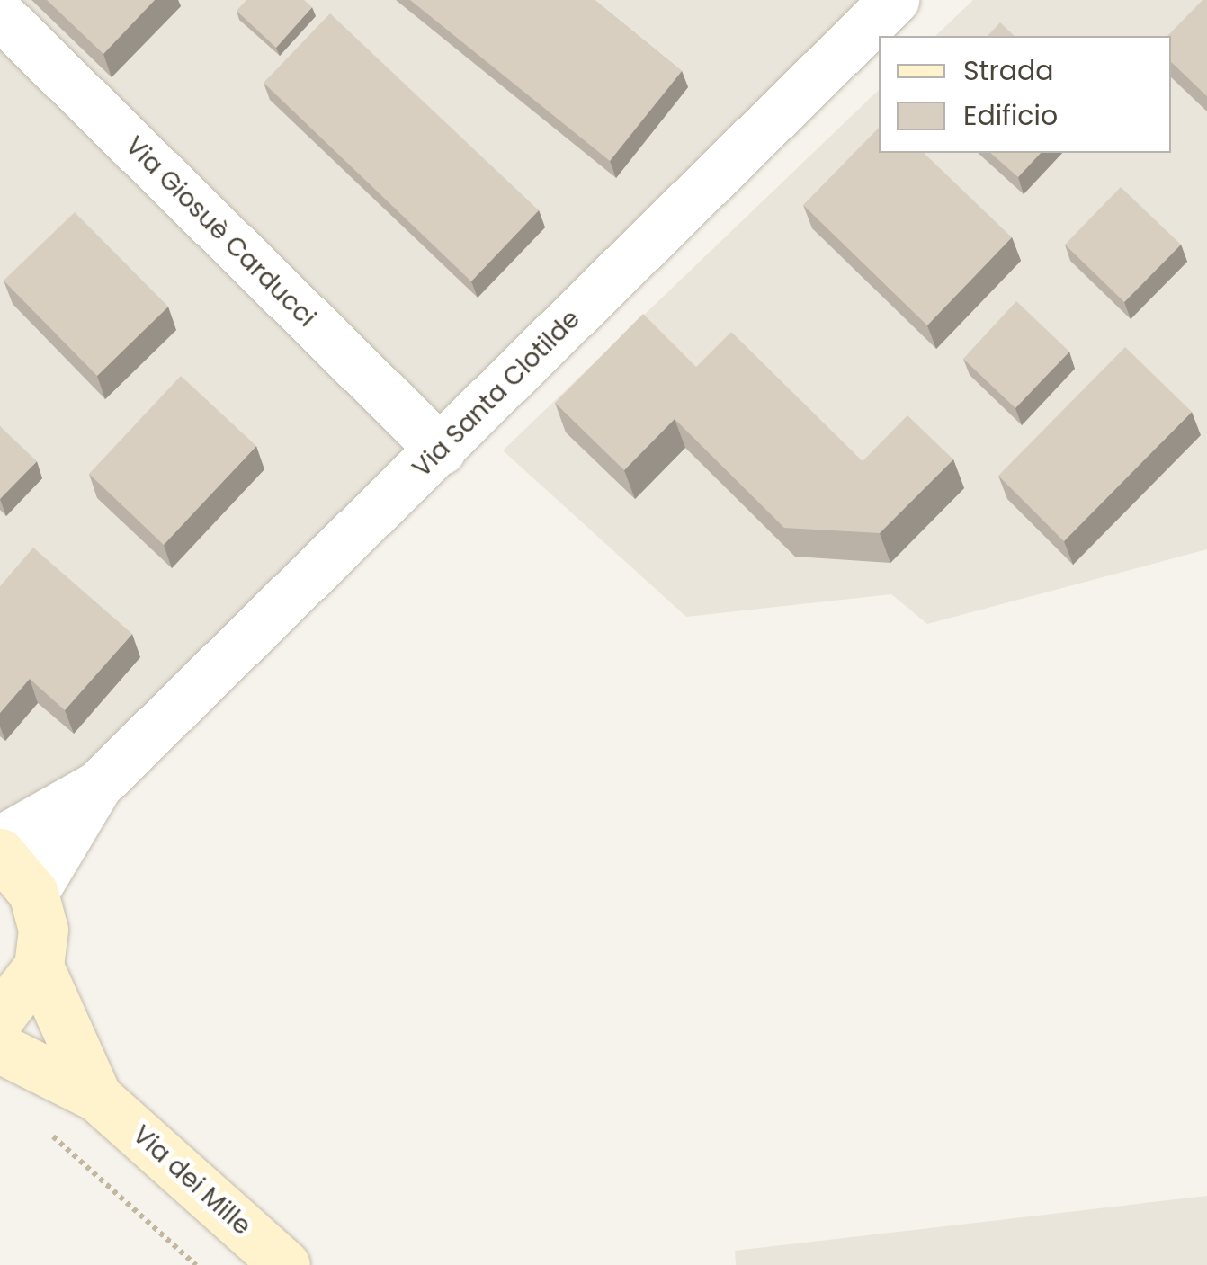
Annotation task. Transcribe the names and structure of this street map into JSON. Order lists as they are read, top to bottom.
{
  "streets": {
    "main road": ["Via dei Mille"],
    "street": ["Via Giosuè Carducci", "Via Santa Clotilde"]
  },
  "crossings": [
    ["Via Giosuè Carducci", "Via Santa Clotilde"]
  ],
  "legend": ["Strada", "Edificio"]
}
